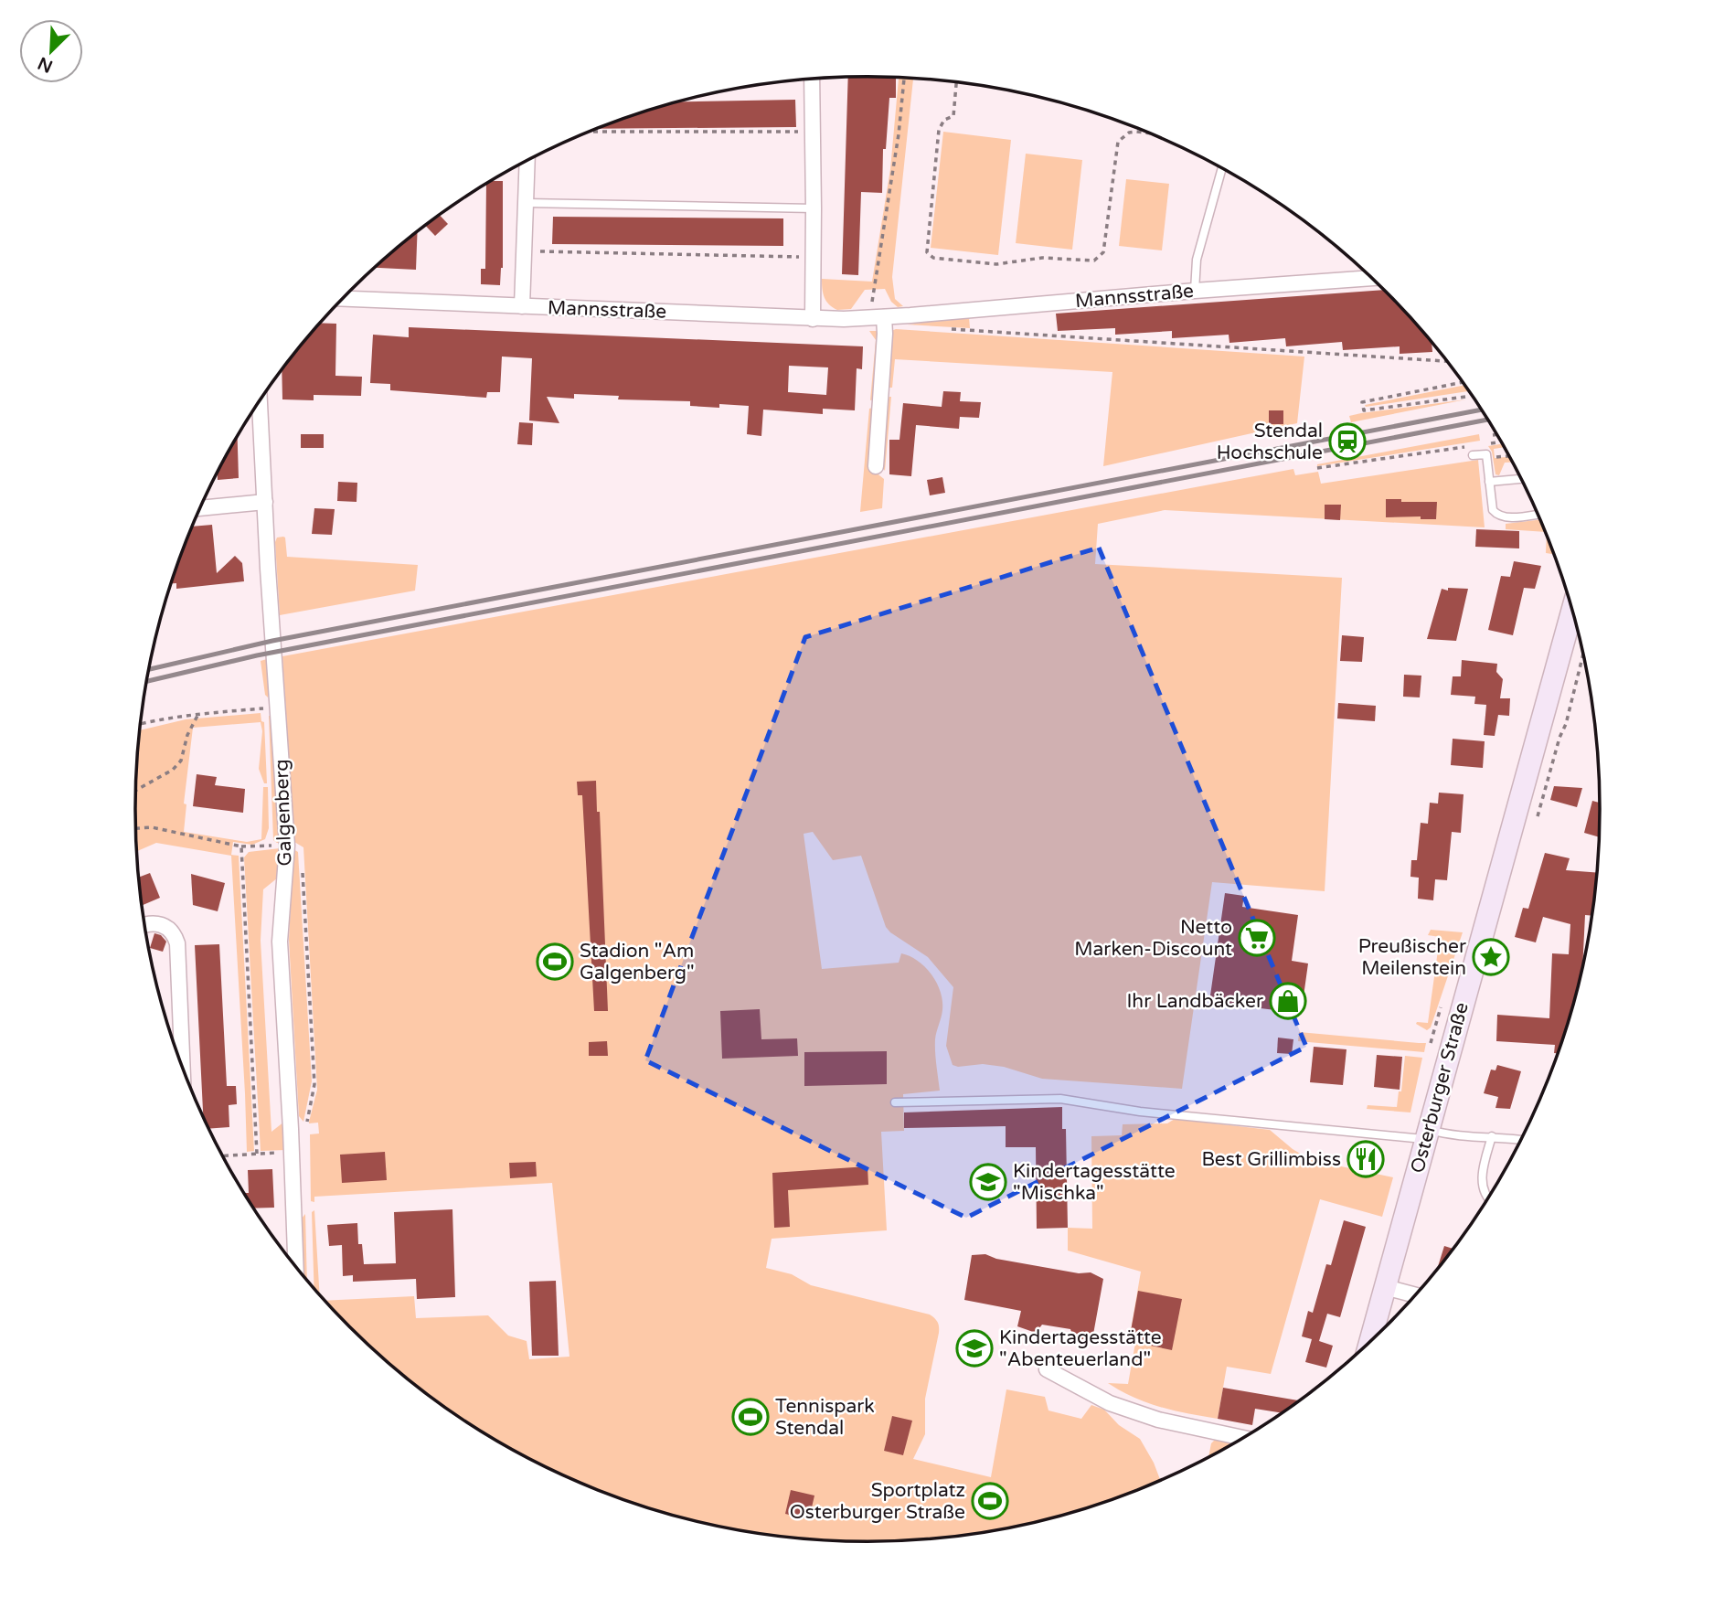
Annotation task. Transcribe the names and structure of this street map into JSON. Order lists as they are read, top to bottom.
{
  "streets": {
    "street": ["Mannsstraße", "Galgenberg", "Osterburger Straße"]
  },
  "places": {
    "station": ["Stendal Hochschule"],
    "supermarket": ["Netto Marken-Discount"],
    "place": ["Preußischer Meilenstein"],
    "sports": ["Stadion \"Am Galgenberg\"", "Tennispark Stendal", "Sportplatz Osterburger Straße"],
    "shop": ["Ihr Landbäcker"],
    "restaurant": ["Best Grillimbiss"],
    "school or university": ["Kindertagesstätte \"Mischka\"", "Kindertagesstätte \"Abenteuerland\""]
  },
  "north": "bottom left"
}
